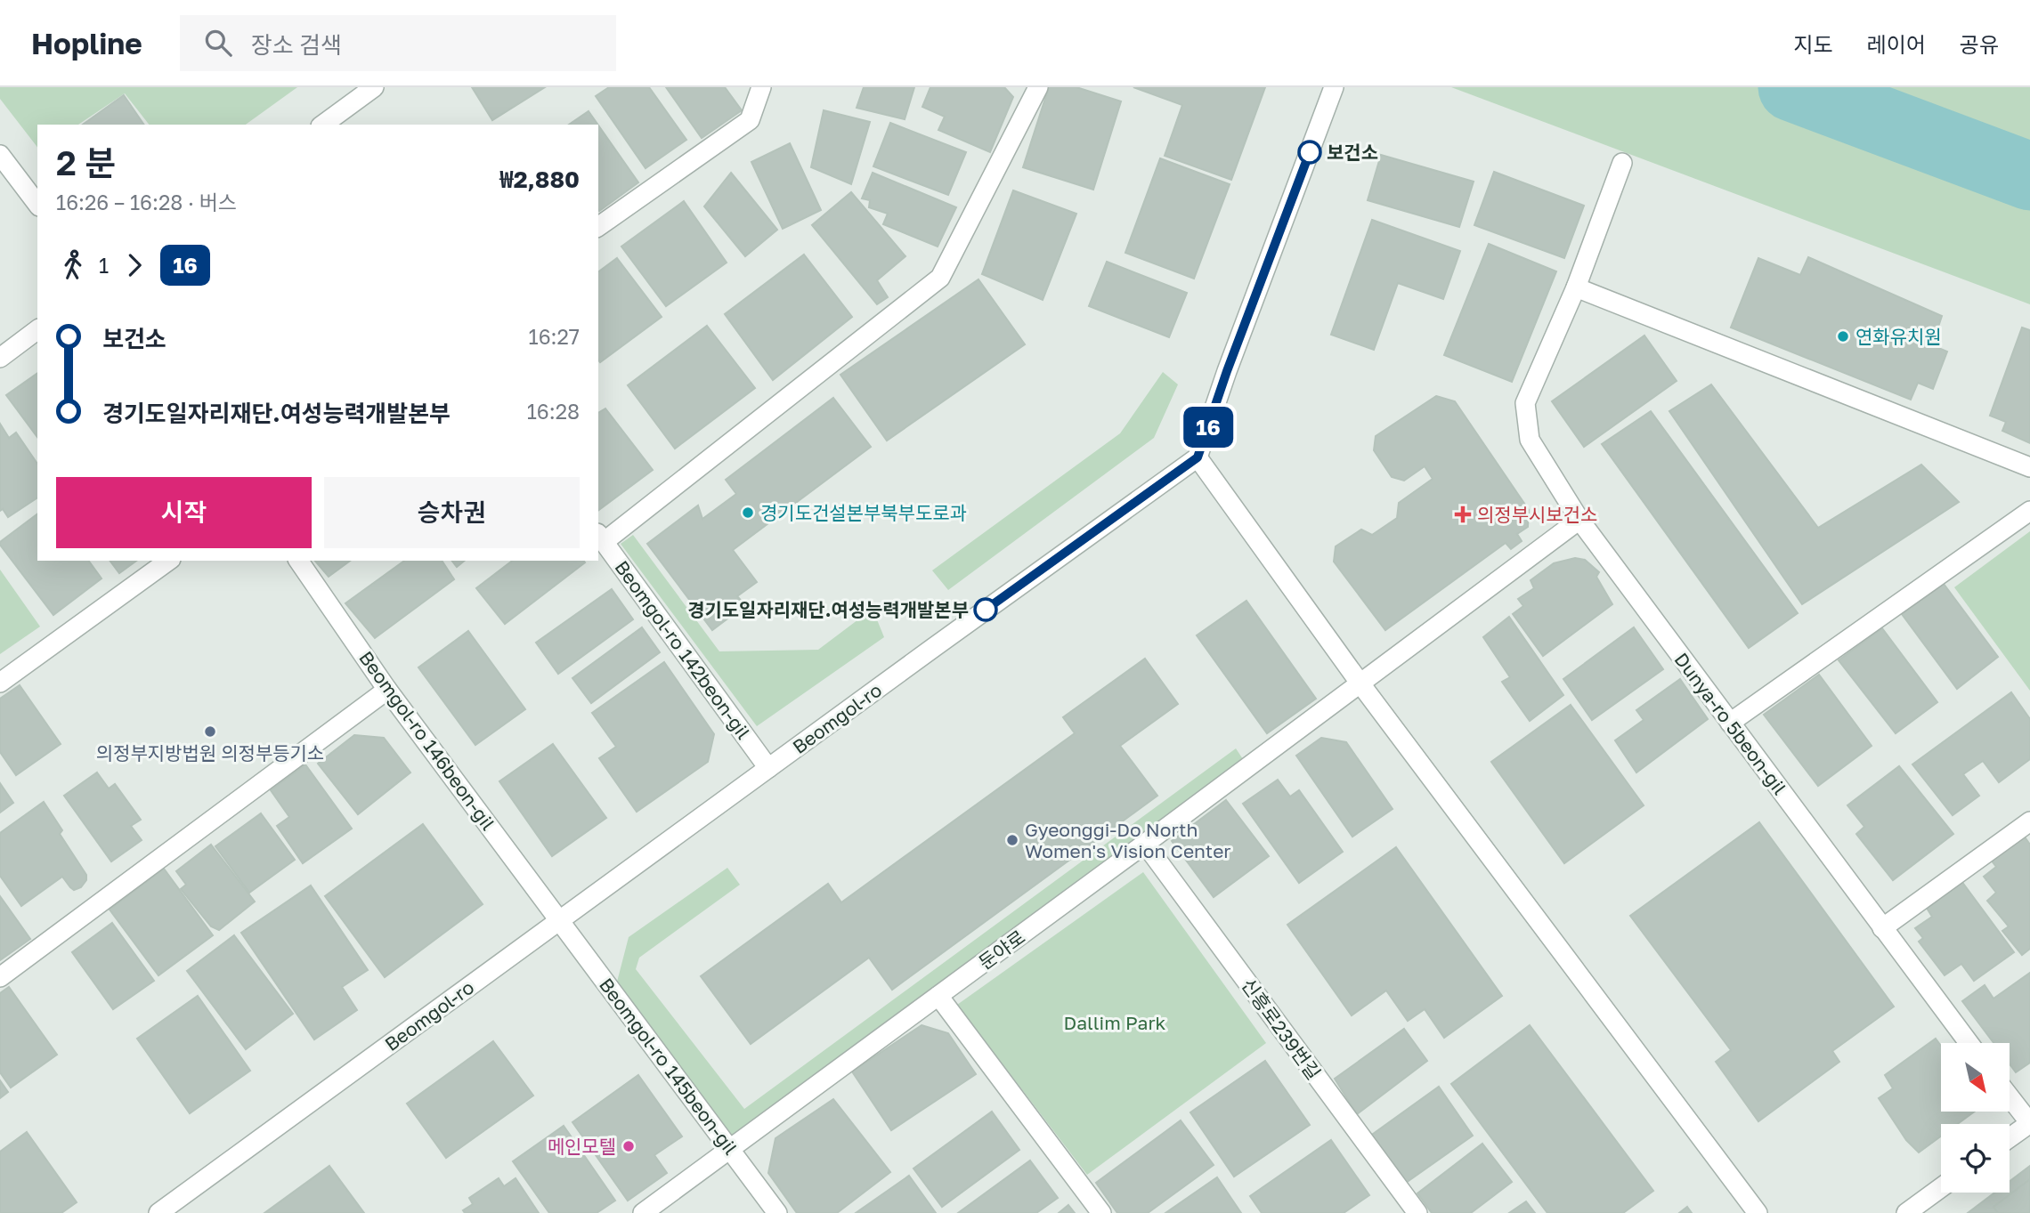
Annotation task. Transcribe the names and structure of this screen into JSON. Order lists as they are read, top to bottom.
{
  "streets": {
    "street": [
      "Beomgol-ro 142beon-gil",
      "Beomgol-ro",
      "Dunya-ro 5beon-gil",
      "Beomgol-ro 146beon-gil",
      "둔야로",
      "신흥로239번길",
      "Beomgol-ro 145beon-gil"
    ]
  },
  "crossings": [
    ["Beomgol-ro 142beon-gil", "Beomgol-ro"],
    ["Beomgol-ro", "Beomgol-ro 146beon-gil"],
    ["Beomgol-ro", "Beomgol-ro 145beon-gil"],
    ["Beomgol-ro 146beon-gil", "Beomgol-ro 145beon-gil"],
    ["둔야로", "신흥로239번길"],
    ["둔야로", "Beomgol-ro 145beon-gil"]
  ],
  "parks": ["Dallim Park"],
  "places": {
    "other": [
      "보건소",
      "연화유치원",
      "경기도건설본부북부도로과",
      "경기도일자리재단.여성능력개발본부",
      "의정부지방법원 의정부등기소",
      "Gyeonggi-Do North Women's Vision Center",
      "메인모텔"
    ],
    "health": ["의정부시보건소"]
  },
  "lines": ["bus line 16"],
  "north": "bottom right",
  "page": {
    "header": "Hopline",
    "search": "장소 검색",
    "nav": ["지도", "레이어", "공유"],
    "on_map": "16",
    "heading": ["2 분", "16:26 – 16:28 · 버스", "₩2,880"],
    "legs": ["1", "16"],
    "list": [
      {
        "name": "보건소",
        "value": "16:27"
      },
      {
        "name": "경기도일자리재단.여성능력개발본부",
        "value": "16:28"
      }
    ],
    "buttons": ["시작", "승차권"]
  }
}
